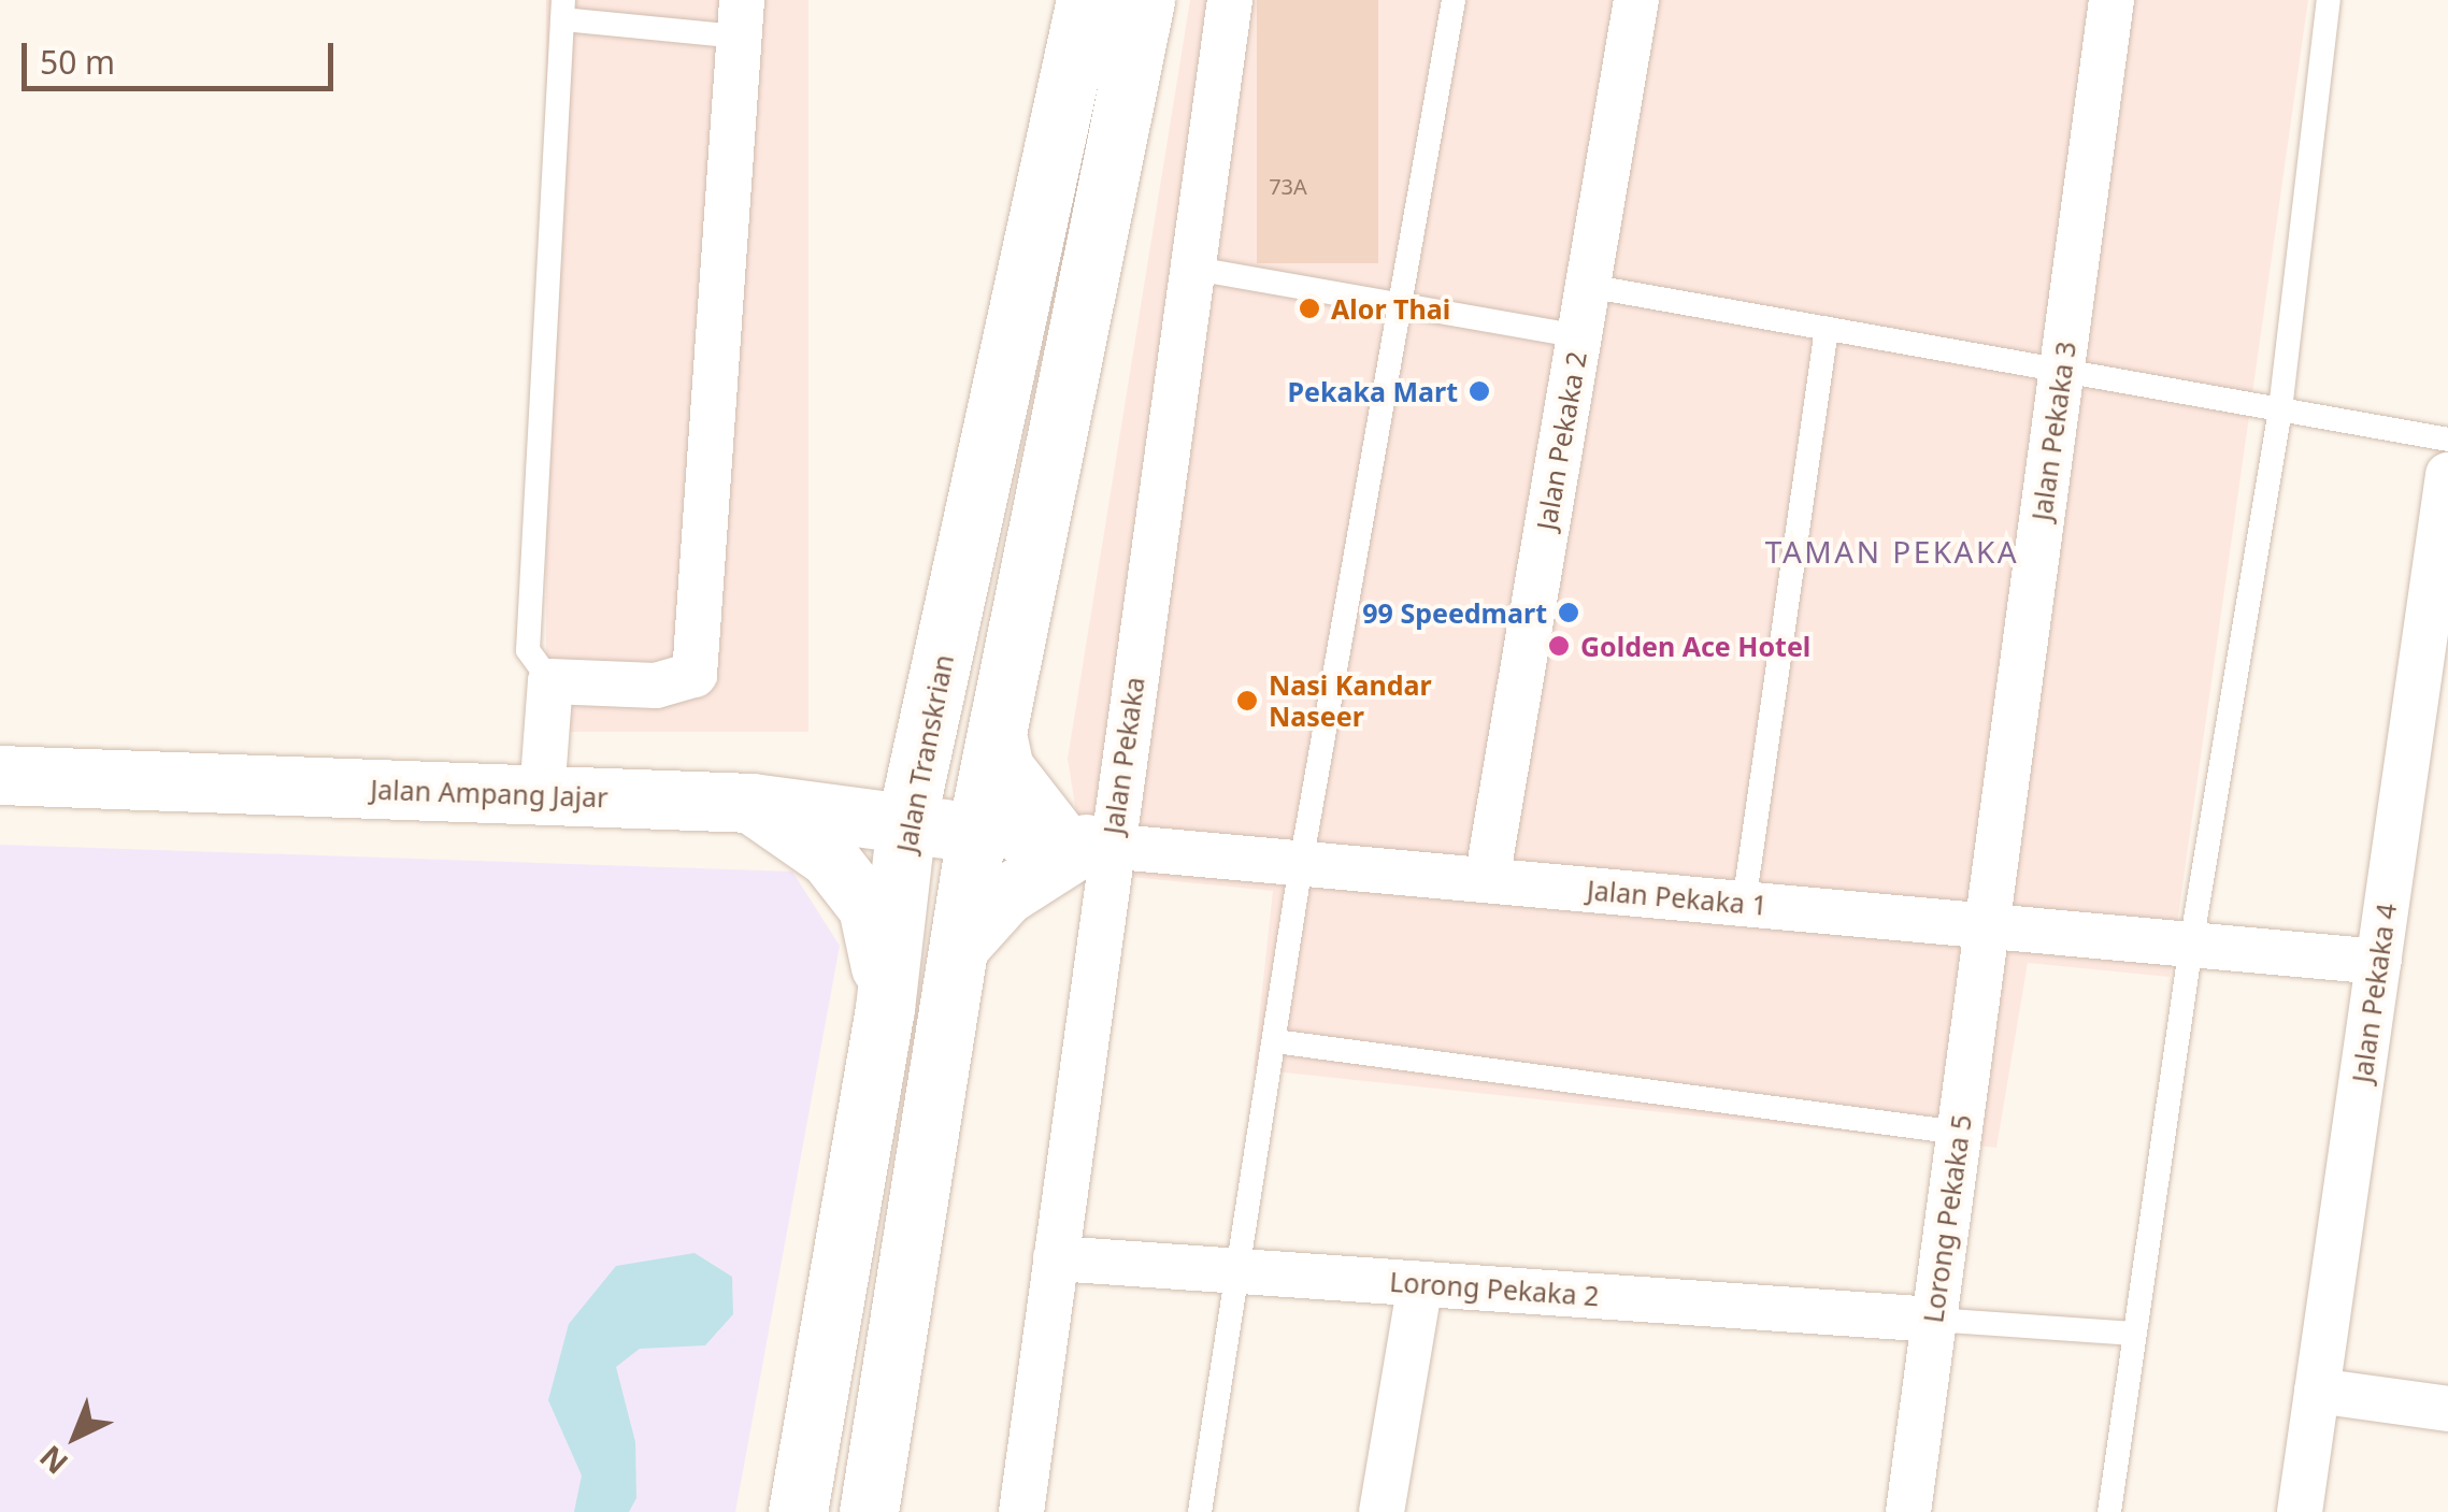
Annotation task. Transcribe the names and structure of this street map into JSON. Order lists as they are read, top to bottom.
{
  "streets": {
    "main road": ["Jalan Transkrian", "Jalan Ampang Jajar"],
    "street": [
      "Jalan Pekaka 3",
      "Jalan Pekaka 2",
      "Jalan Pekaka",
      "Jalan Pekaka 1",
      "Jalan Pekaka 4",
      "Lorong Pekaka 5",
      "Lorong Pekaka 2"
    ]
  },
  "crossings": [
    ["Jalan Pekaka 3", "Jalan Pekaka 1"],
    ["Jalan Pekaka 3", "Lorong Pekaka 5"],
    ["Jalan Pekaka 2", "Jalan Pekaka 1"],
    ["Jalan Transkrian", "Jalan Ampang Jajar"],
    ["Jalan Pekaka", "Jalan Pekaka 1"],
    ["Jalan Pekaka", "Lorong Pekaka 2"],
    ["Jalan Ampang Jajar", "Jalan Pekaka 1"],
    ["Jalan Pekaka 1", "Jalan Pekaka 4"],
    ["Jalan Pekaka 1", "Lorong Pekaka 5"],
    ["Lorong Pekaka 5", "Lorong Pekaka 2"]
  ],
  "districts": ["TAMAN PEKAKA"],
  "places": [
    "Alor Thai",
    "Pekaka Mart",
    "99 Speedmart",
    "Golden Ace Hotel",
    "Nasi Kandar Naseer"
  ],
  "house_numbers": ["73A"],
  "scale_bar": "50 m",
  "north": "bottom left"
}
